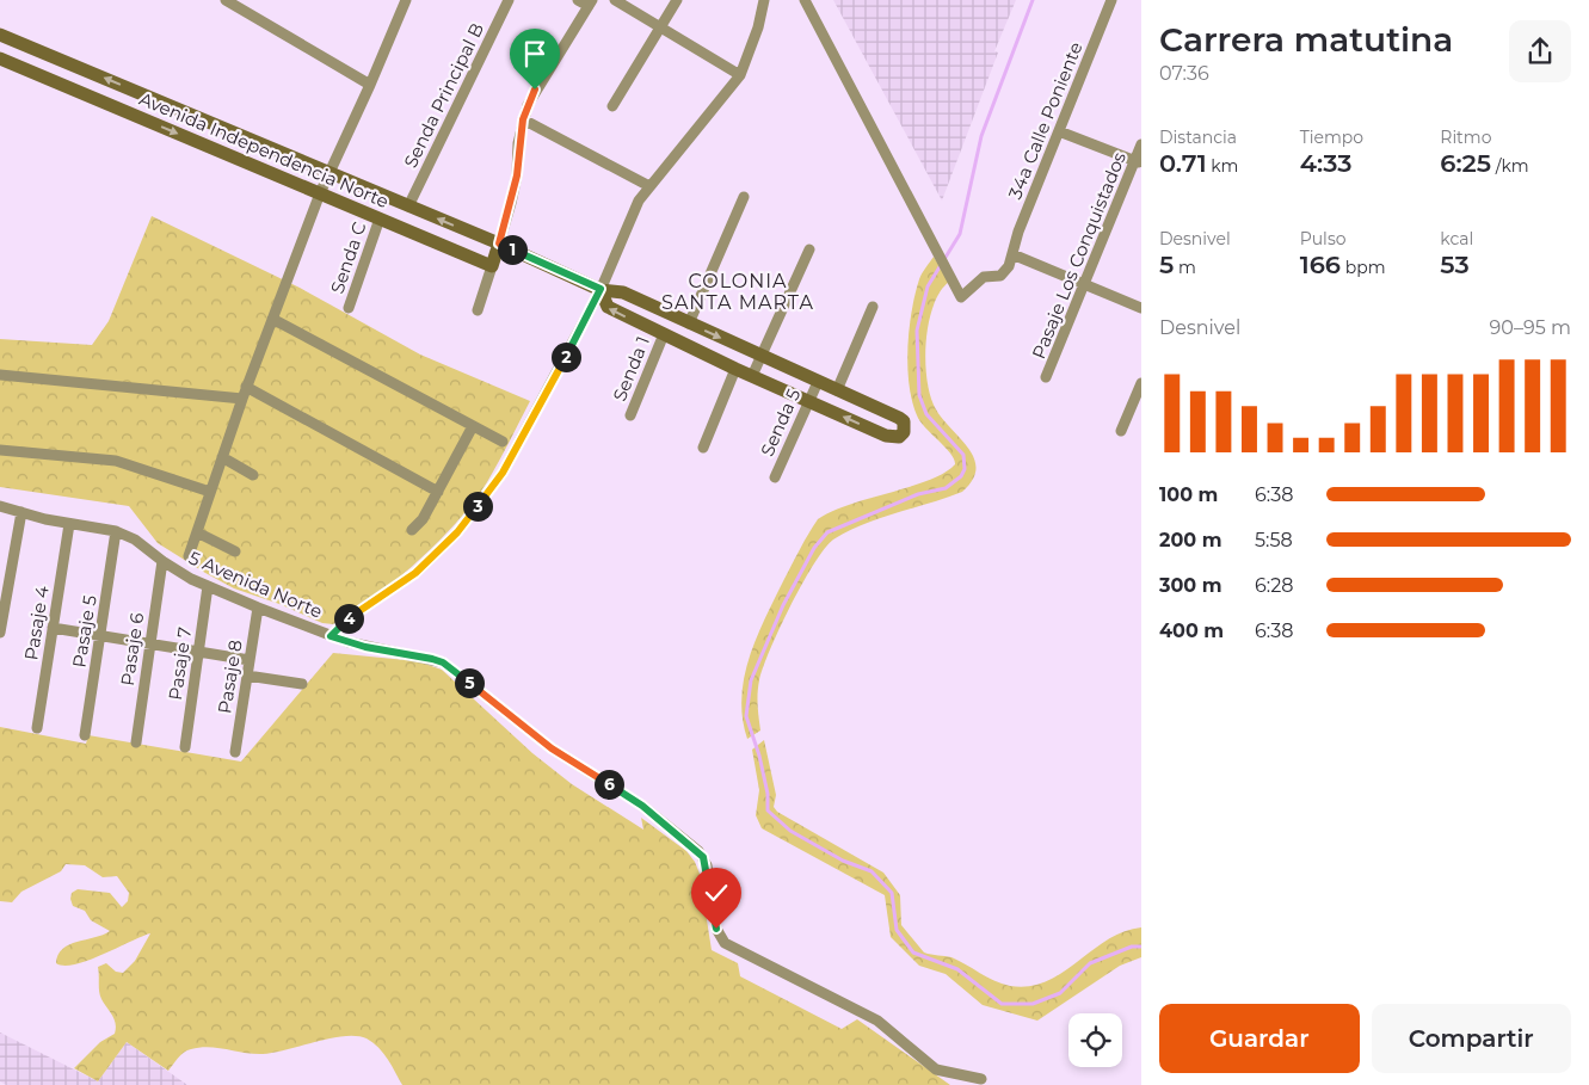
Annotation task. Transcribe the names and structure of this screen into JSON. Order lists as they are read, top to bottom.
{
  "streets": {
    "street": [
      "Senda Principal B",
      "34a Calle Poniente",
      "Avenida Independencia Norte",
      "Pasaje Los Conquistados",
      "Senda C",
      "Senda 1",
      "Senda 5",
      "5 Avenida Norte",
      "Pasaje 4",
      "Pasaje 5",
      "Pasaje 6",
      "Pasaje 7",
      "Pasaje 8"
    ]
  },
  "crossings": [
    ["Senda Principal B", "Avenida Independencia Norte"],
    ["Avenida Independencia Norte", "Senda C"],
    ["Avenida Independencia Norte", "Senda 1"],
    ["Avenida Independencia Norte", "Senda 5"],
    ["5 Avenida Norte", "Pasaje 4"],
    ["5 Avenida Norte", "Pasaje 5"],
    ["5 Avenida Norte", "Pasaje 6"],
    ["5 Avenida Norte", "Pasaje 7"],
    ["5 Avenida Norte", "Pasaje 8"]
  ],
  "districts": ["COLONIA SANTA MARTA"],
  "page": {
    "heading": ["Carrera matutina", "07:36"],
    "stats": [
      ["Distancia", "0.71 km"],
      ["Tiempo", "4:33"],
      ["Ritmo", "6:25 /km"],
      ["Desnivel", "5 m"],
      ["Pulso", "166 bpm"],
      ["kcal", "53"]
    ],
    "pins": [
      "1",
      "2",
      "3",
      "4",
      "5",
      "6"
    ],
    "chart": ["Desnivel", "90–95 m"],
    "list": [
      {
        "name": "100 m",
        "note": "6:38"
      },
      {
        "name": "200 m",
        "note": "5:58"
      },
      {
        "name": "300 m",
        "note": "6:28"
      },
      {
        "name": "400 m",
        "note": "6:38"
      }
    ],
    "buttons": ["Guardar", "Compartir"]
  }
}
